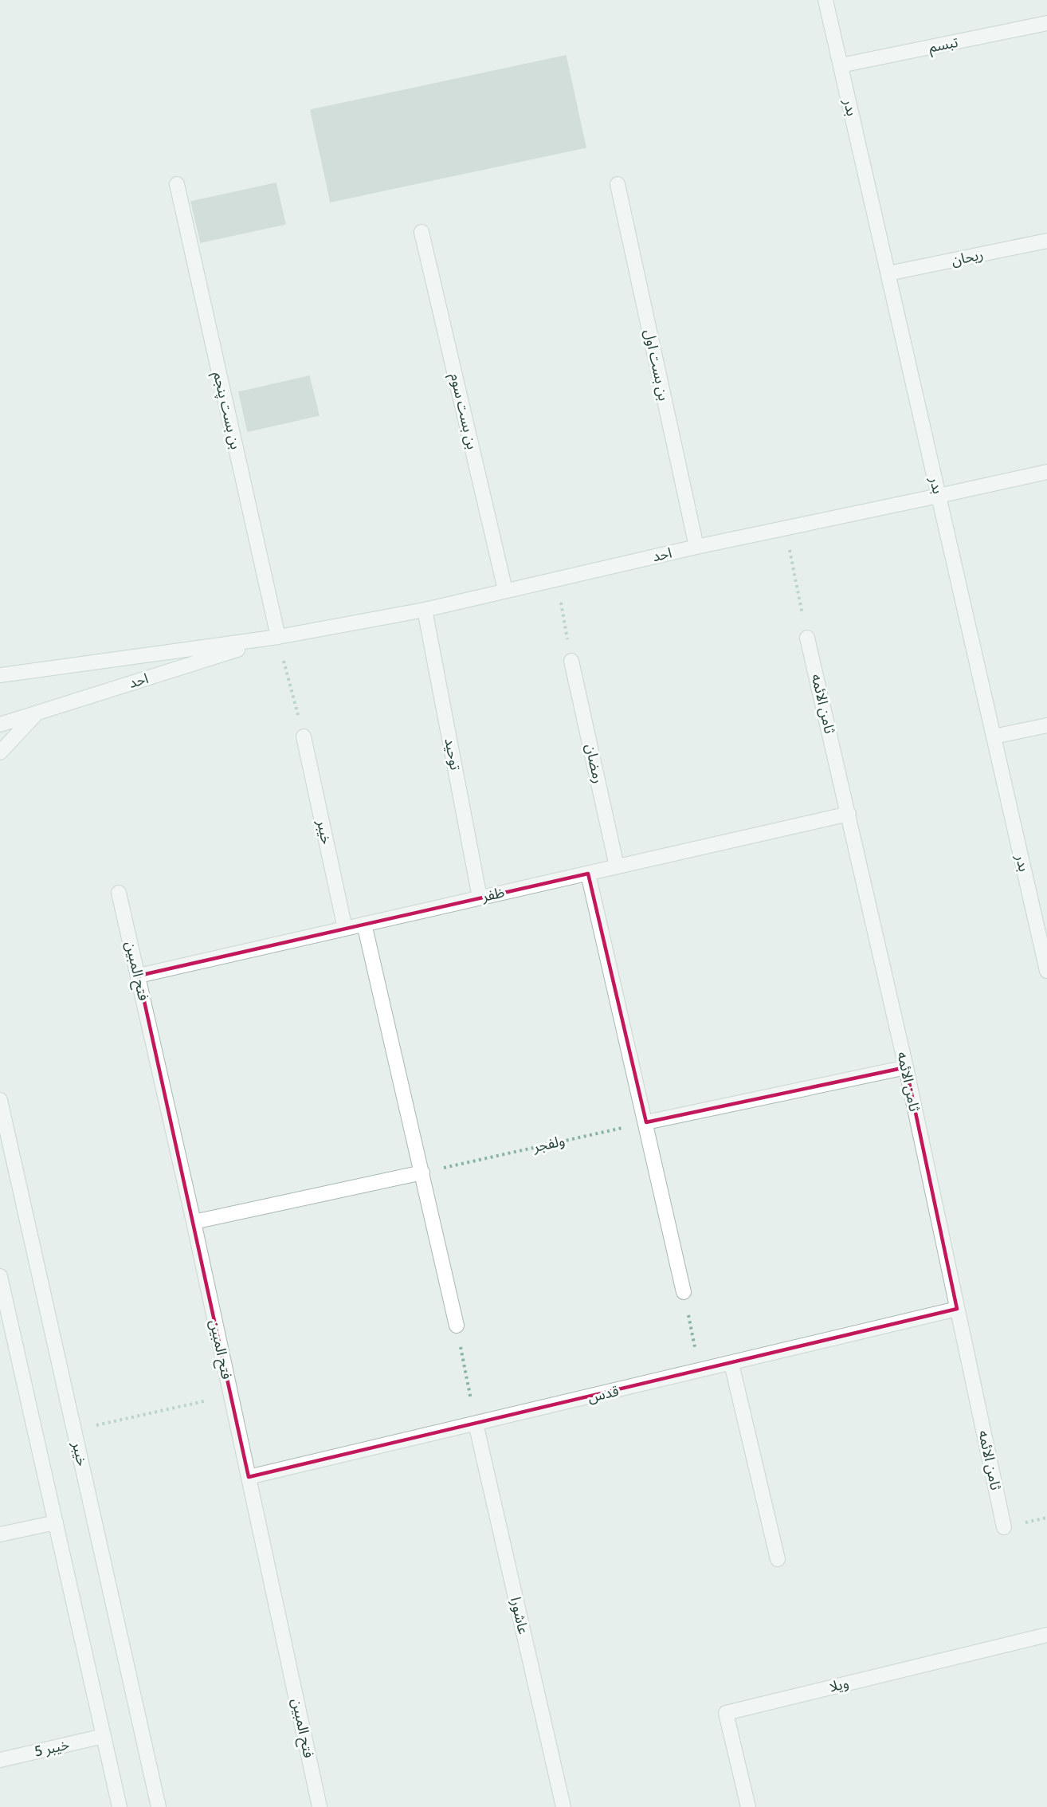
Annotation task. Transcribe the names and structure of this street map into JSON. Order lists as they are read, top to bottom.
{
  "streets": {
    "street": [
      "تبسم",
      "بدر",
      "ریحان",
      "بن بست اول",
      "بن بست پنجم",
      "بن بست سوم",
      "احد",
      "ثامن الائمه",
      "توحید",
      "رمضان",
      "خیبر",
      "ظفر",
      "فتح المبین",
      "قدس",
      "عاشورا",
      "ویلا",
      "خیبر 5"
    ],
    "path": ["ولفجر"]
  },
  "crossings": [
    ["تبسم", "بدر"],
    ["بدر", "ریحان"],
    ["بدر", "احد"],
    ["بن بست اول", "احد"],
    ["بن بست پنجم", "احد"],
    ["بن بست سوم", "احد"],
    ["احد", "توحید"],
    ["ثامن الائمه", "ظفر"],
    ["ثامن الائمه", "قدس"],
    ["توحید", "ظفر"],
    ["رمضان", "ظفر"],
    ["خیبر", "ظفر"],
    ["ظفر", "فتح المبین"],
    ["فتح المبین", "قدس"],
    ["قدس", "عاشورا"]
  ]
}
